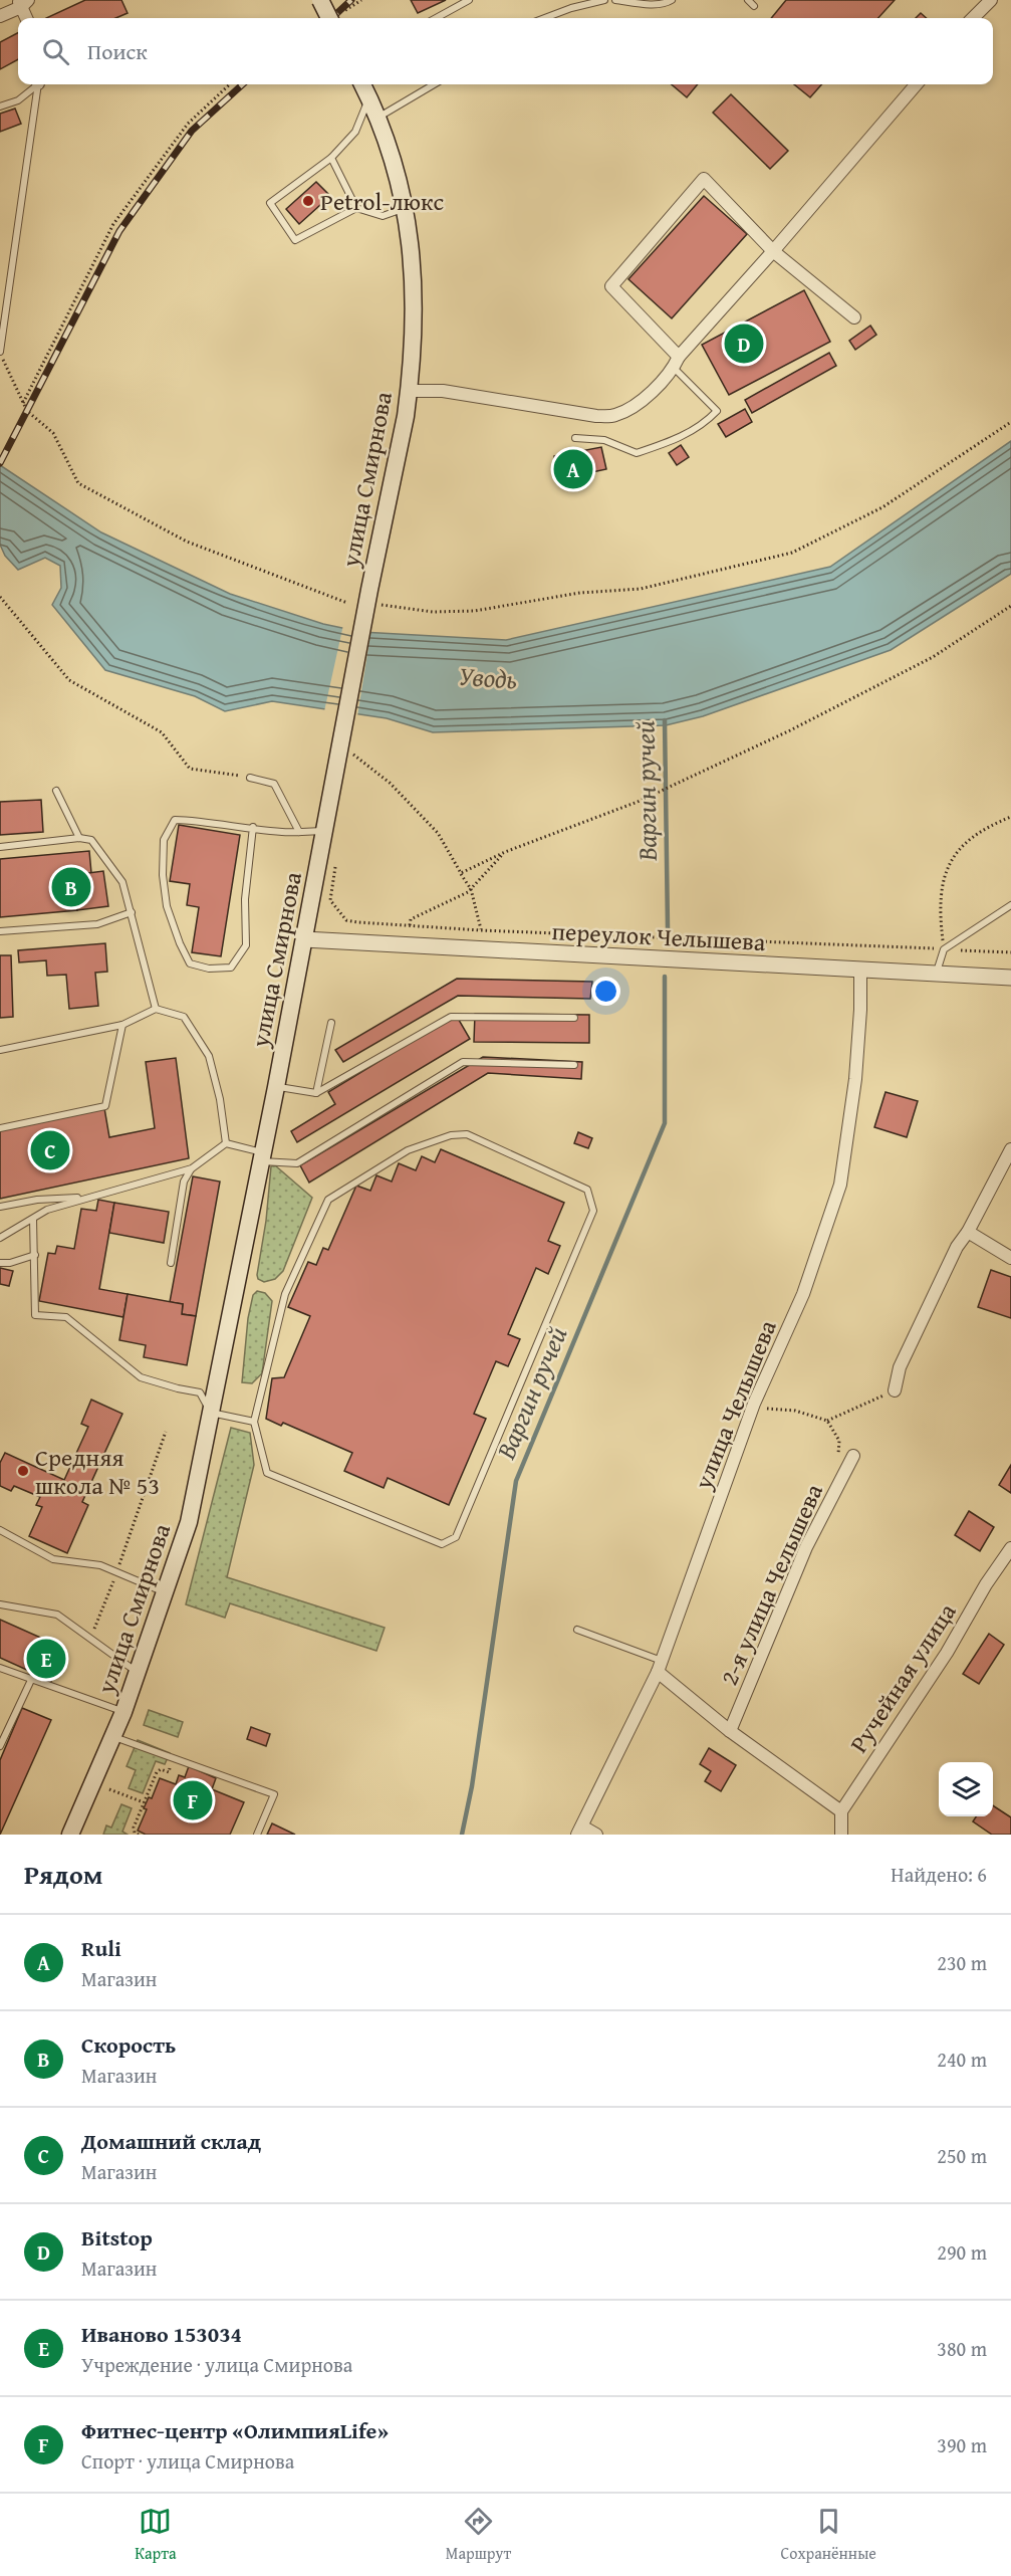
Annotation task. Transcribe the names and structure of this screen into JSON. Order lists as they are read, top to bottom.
{
  "streets": {
    "main road": ["улица Смирнова"],
    "street": [
      "переулок Челышева",
      "улица Челышева",
      "2-я улица Челышева",
      "Ручейная улица"
    ]
  },
  "crossings": [
    ["улица Смирнова", "переулок Челышева"],
    ["переулок Челышева", "улица Челышева"]
  ],
  "water": ["Уводь", "Варгин ручей"],
  "places": ["Petrol-люкс", "Средняя школа № 53"],
  "page": {
    "search": "Поиск",
    "pins": [
      "D",
      "A",
      "B",
      "C",
      "E",
      "F"
    ],
    "heading": ["Рядом", "Найдено: 6"],
    "list": [
      {
        "mark": "A",
        "name": "Ruli",
        "note": "Магазин",
        "value": "230 m"
      },
      {
        "mark": "B",
        "name": "Скорость",
        "note": "Магазин",
        "value": "240 m"
      },
      {
        "mark": "C",
        "name": "Домашний склад",
        "note": "Магазин",
        "value": "250 m"
      },
      {
        "mark": "D",
        "name": "Bitstop",
        "note": "Магазин",
        "value": "290 m"
      },
      {
        "mark": "E",
        "name": "Иваново 153034",
        "note": "Учреждение · улица Смирнова",
        "value": "380 m"
      },
      {
        "mark": "F",
        "name": "Фитнес-центр «ОлимпияLife»",
        "note": "Спорт · улица Смирнова",
        "value": "390 m"
      }
    ],
    "nav": ["Карта", "Маршрут", "Сохранённые"]
  }
}
